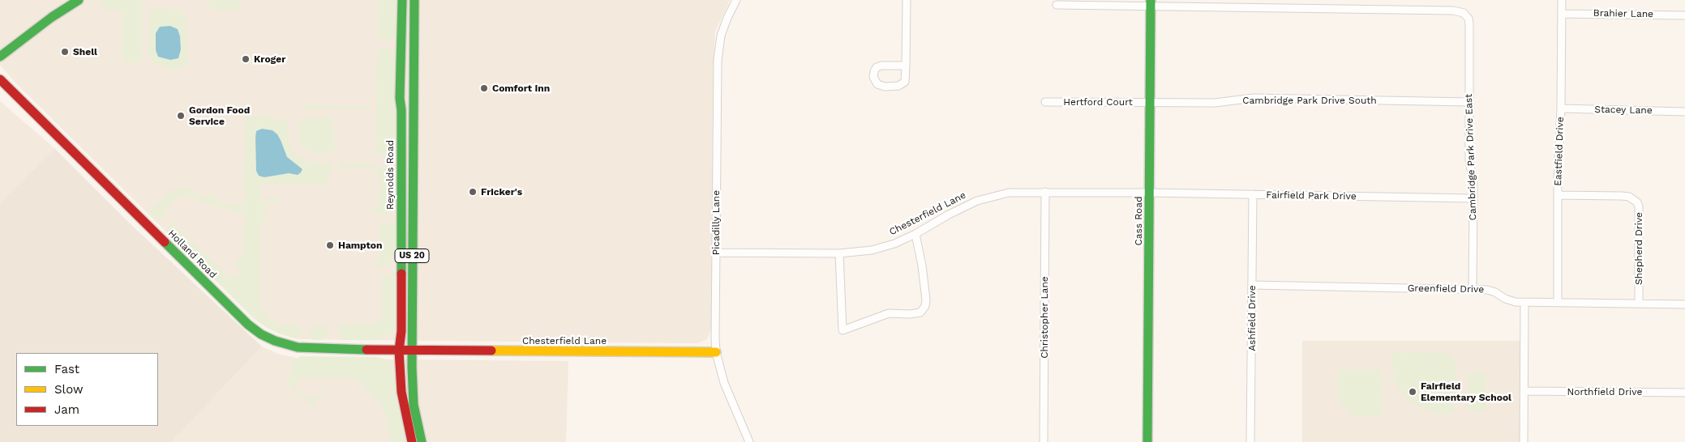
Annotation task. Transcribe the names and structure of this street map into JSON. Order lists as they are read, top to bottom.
{
  "streets": {
    "street": [
      "Brahier Lane",
      "Cambridge Park Drive South",
      "Hertford Court",
      "Stacey Lane",
      "Eastfield Drive",
      "Cambridge Park Drive East",
      "Reynolds Road",
      "Fairfield Park Drive",
      "Chesterfield Lane",
      "Cass Road",
      "Picadilly Lane",
      "Shepherd Drive",
      "Holland Road",
      "US 20",
      "Greenfield Drive",
      "Christopher Lane",
      "Ashfield Drive",
      "Northfield Drive"
    ]
  },
  "crossings": [
    ["Brahier Lane", "Eastfield Drive"],
    ["Cambridge Park Drive South", "Hertford Court"],
    ["Cambridge Park Drive South", "Cambridge Park Drive East"],
    ["Cambridge Park Drive South", "Cass Road"],
    ["Hertford Court", "Cass Road"],
    ["Stacey Lane", "Eastfield Drive"],
    ["Eastfield Drive", "Shepherd Drive"],
    ["Eastfield Drive", "Greenfield Drive"],
    ["Cambridge Park Drive East", "Fairfield Park Drive"],
    ["Cambridge Park Drive East", "Cass Road"],
    ["Cambridge Park Drive East", "Greenfield Drive"],
    ["Reynolds Road", "Holland Road"],
    ["Reynolds Road", "US 20"],
    ["Fairfield Park Drive", "Chesterfield Lane"],
    ["Fairfield Park Drive", "Cass Road"],
    ["Fairfield Park Drive", "Ashfield Drive"],
    ["Chesterfield Lane", "Cass Road"],
    ["Chesterfield Lane", "Picadilly Lane"],
    ["Chesterfield Lane", "Holland Road"],
    ["Chesterfield Lane", "US 20"],
    ["Chesterfield Lane", "Christopher Lane"],
    ["Shepherd Drive", "Greenfield Drive"],
    ["Holland Road", "US 20"],
    ["Greenfield Drive", "Ashfield Drive"]
  ],
  "places": [
    "Shell",
    "Kroger",
    "Comfort Inn",
    "Gordon Food Service",
    "Fricker's",
    "Hampton",
    "Fairfield Elementary School"
  ],
  "legend": ["Fast", "Slow", "Jam"]
}
